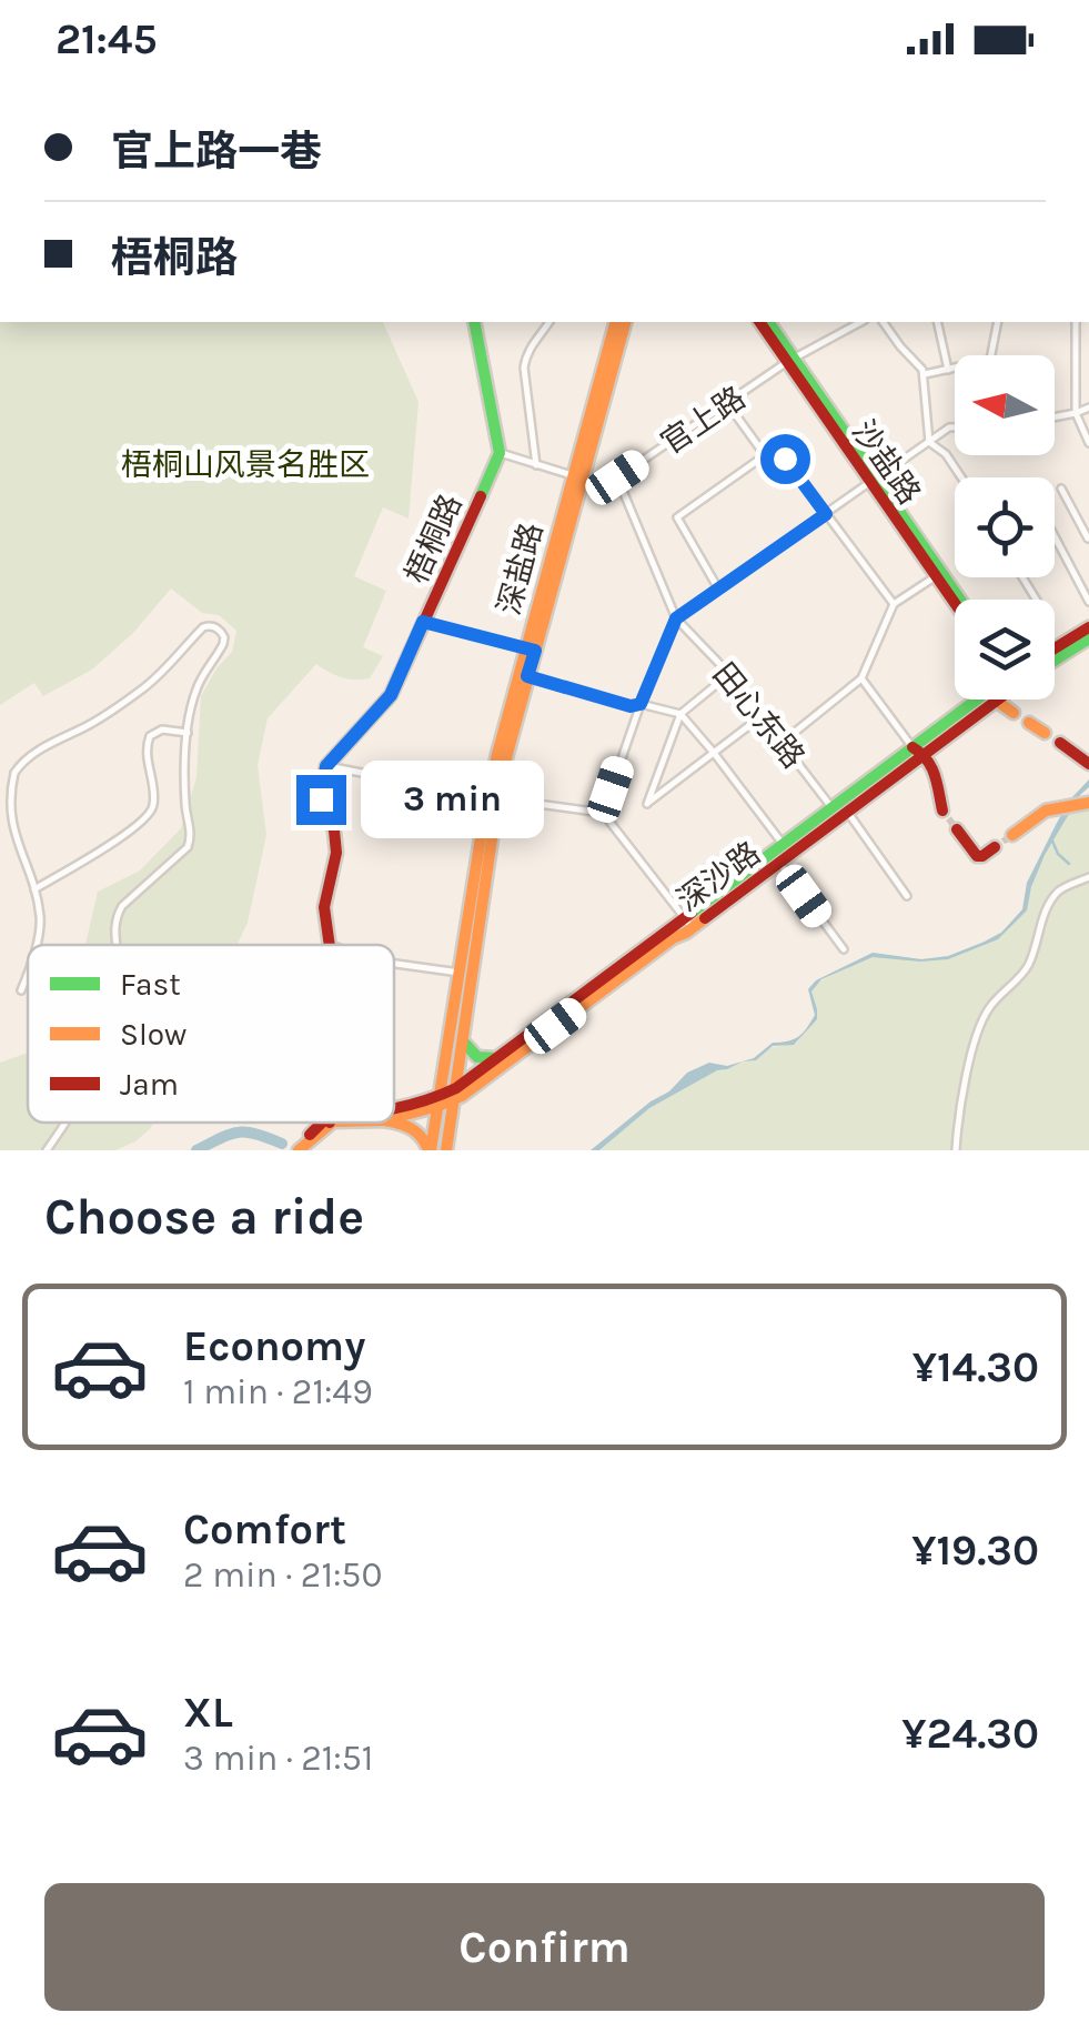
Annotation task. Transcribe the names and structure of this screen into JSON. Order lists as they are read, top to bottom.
{
  "streets": {
    "main road": [
      "沙盐路",
      "梧桐路",
      "深盐路",
      "深沙路"
    ],
    "street": ["官上路", "田心东路"]
  },
  "crossings": [
    ["官上路", "沙盐路"],
    ["官上路", "田心东路"],
    ["深盐路", "深沙路"],
    ["田心东路", "深沙路"]
  ],
  "parks": ["梧桐山风景名胜区"],
  "legend": ["Fast", "Slow", "Jam"],
  "north": "left",
  "page": {
    "status": "21:45",
    "banner": ["官上路一巷", "梧桐路"],
    "bubble": "3 min",
    "heading": "Choose a ride",
    "list": [
      {
        "name": "Economy",
        "note": "1 min · 21:49",
        "value": "¥14.30"
      },
      {
        "name": "Comfort",
        "note": "2 min · 21:50",
        "value": "¥19.30"
      },
      {
        "name": "XL",
        "note": "3 min · 21:51",
        "value": "¥24.30"
      }
    ],
    "buttons": "Confirm"
  }
}
